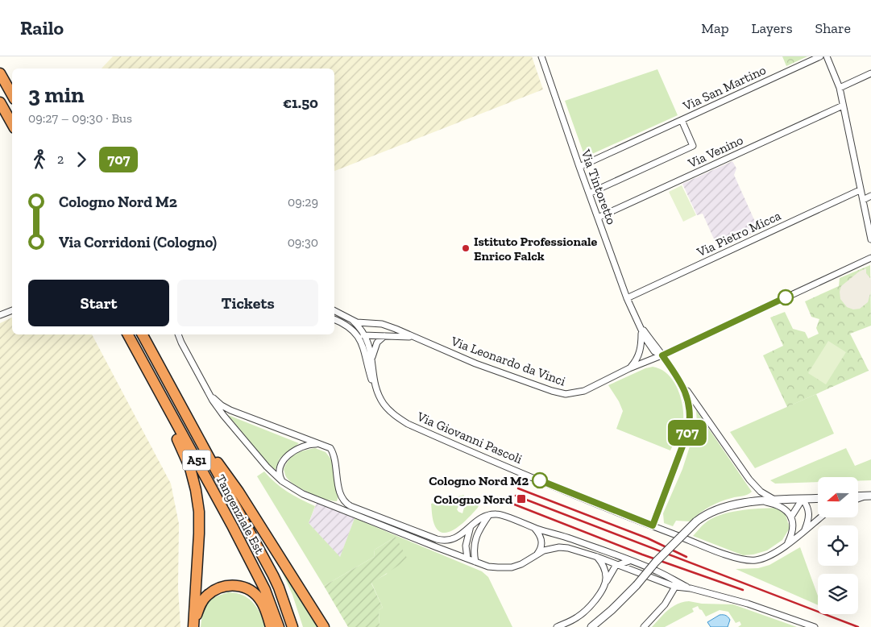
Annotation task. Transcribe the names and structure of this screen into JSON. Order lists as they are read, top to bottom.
{
  "streets": {
    "highway": ["A51", "Tangenziale Est"],
    "street": [
      "Via San Martino",
      "Via Venino",
      "Via Tintoretto",
      "Via Pietro Micca",
      "Via Leonardo da Vinci",
      "Via Giovanni Pascoli"
    ]
  },
  "crossings": [
    ["Via San Martino", "Via Tintoretto"],
    ["Via Venino", "Via Tintoretto"],
    ["Via Tintoretto", "Via Pietro Micca"],
    ["Via Tintoretto", "Via Leonardo da Vinci"],
    ["Via Tintoretto", "Via Giovanni Pascoli"],
    ["Via Leonardo da Vinci", "Via Giovanni Pascoli"],
    ["A51", "Tangenziale Est"]
  ],
  "places": {
    "other": ["Istituto Professionale Enrico Falck", "Cologno Nord M2"],
    "transit": ["Cologno Nord"]
  },
  "lines": ["bus line 707"],
  "north": "left",
  "page": {
    "header": "Railo",
    "nav": ["Map", "Layers", "Share"],
    "on_map": "707",
    "heading": ["3 min", "09:27 – 09:30 · Bus", "€1.50"],
    "legs": ["2", "707"],
    "list": [
      {
        "name": "Cologno Nord M2",
        "value": "09:29"
      },
      {
        "name": "Via Corridoni (Cologno)",
        "value": "09:30"
      }
    ],
    "buttons": ["Start", "Tickets"]
  }
}
